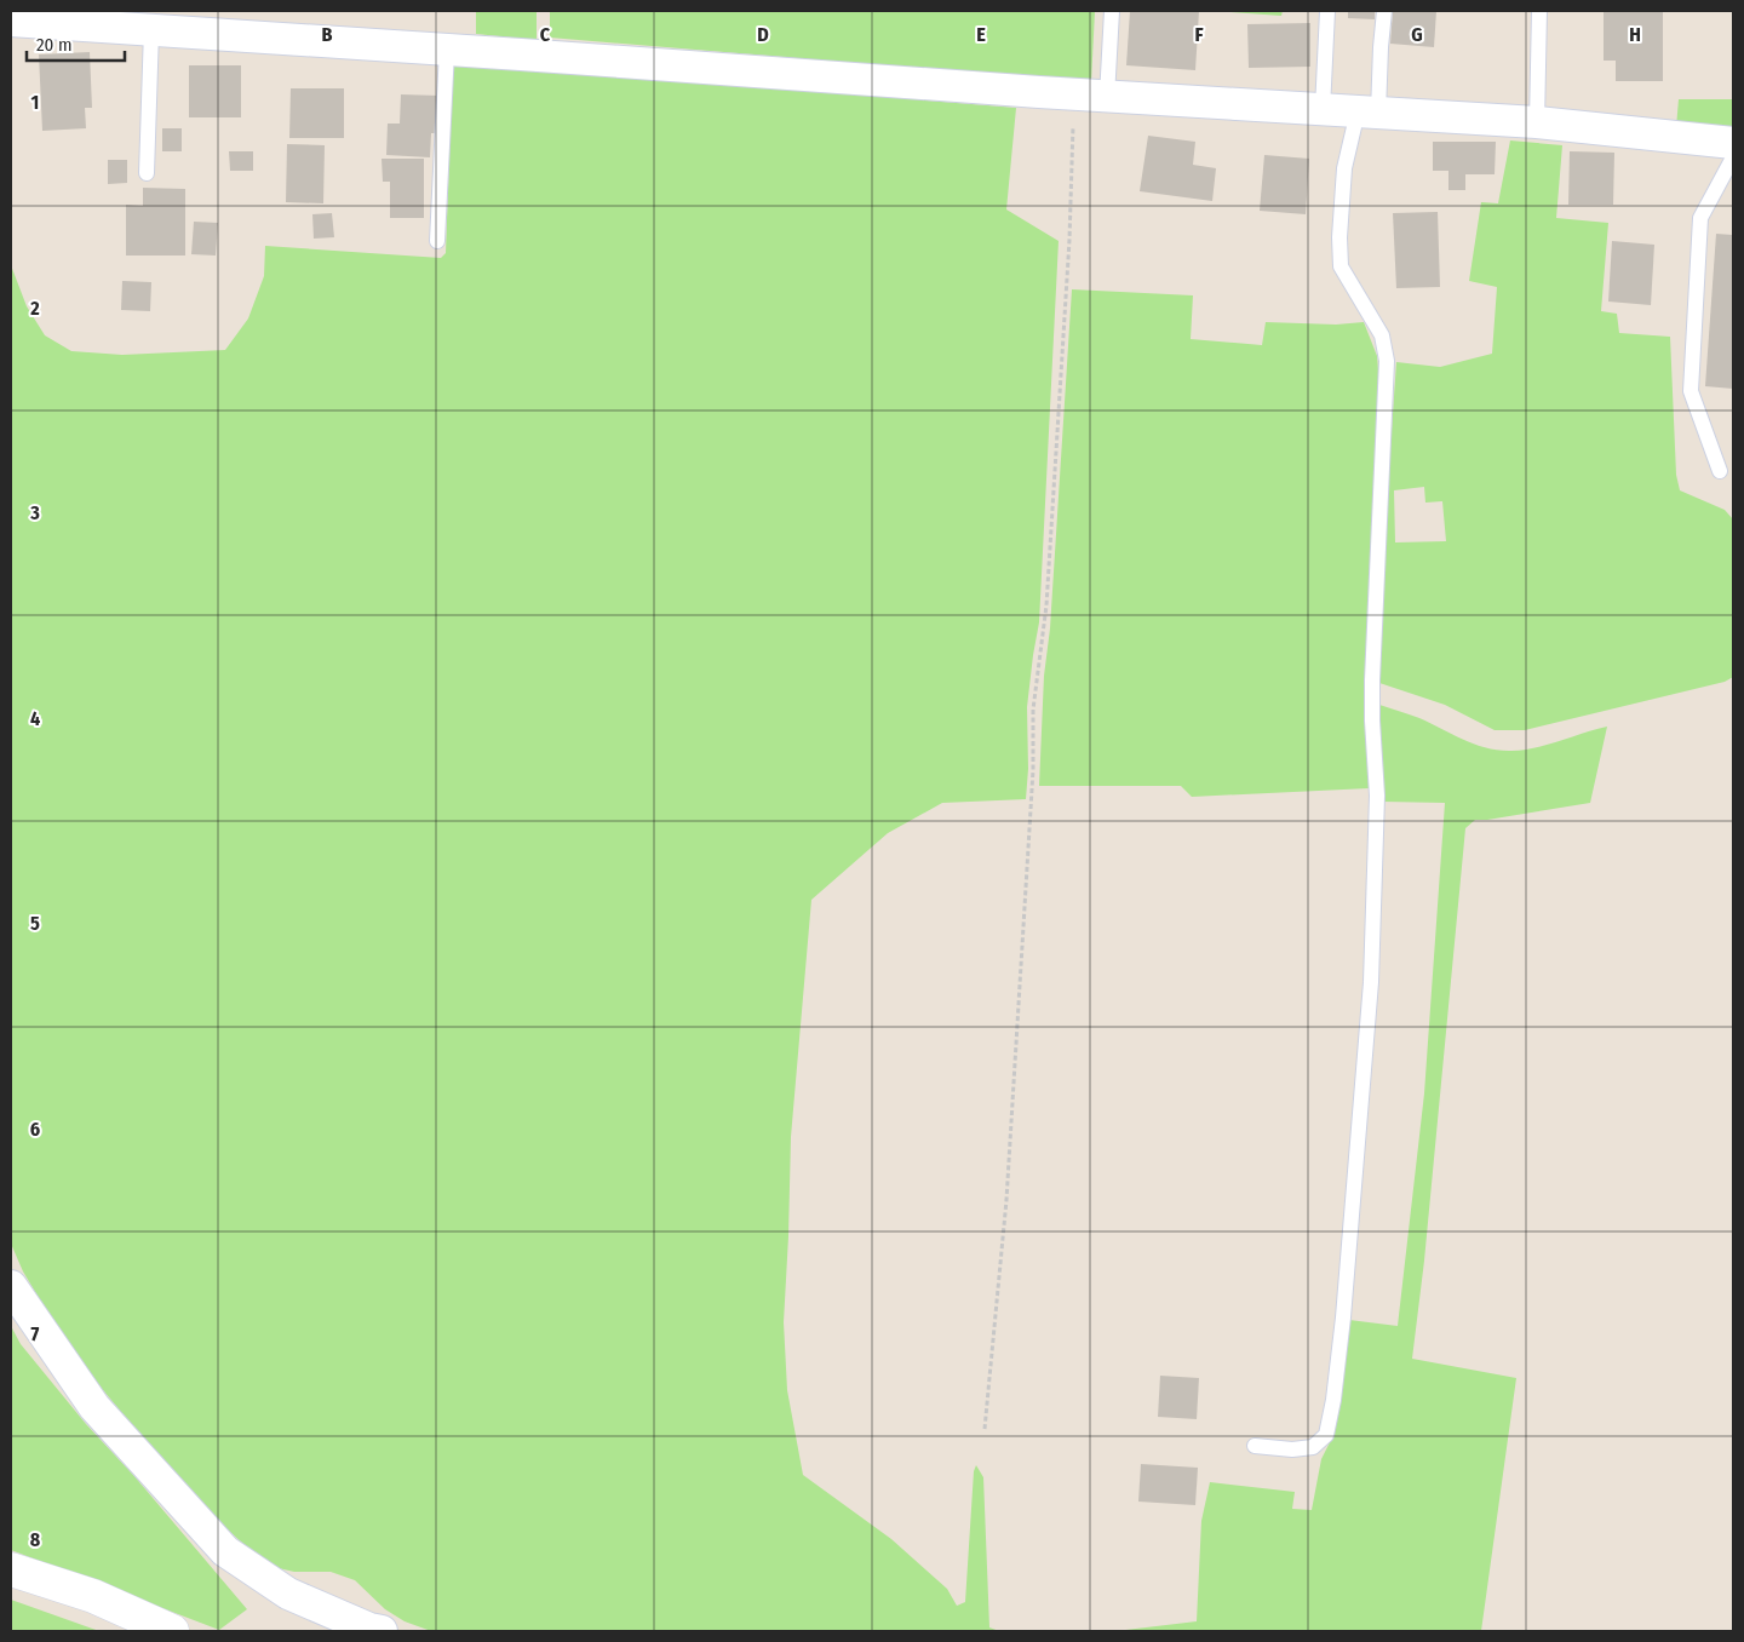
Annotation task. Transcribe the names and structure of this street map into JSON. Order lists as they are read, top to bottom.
{
  "scale_bar": "20 m",
  "grid": {
    "columns": [
      "B",
      "C",
      "D",
      "E",
      "F",
      "G",
      "H"
    ],
    "rows": [
      "1",
      "2",
      "3",
      "4",
      "5",
      "6",
      "7",
      "8"
    ]
  }
}
